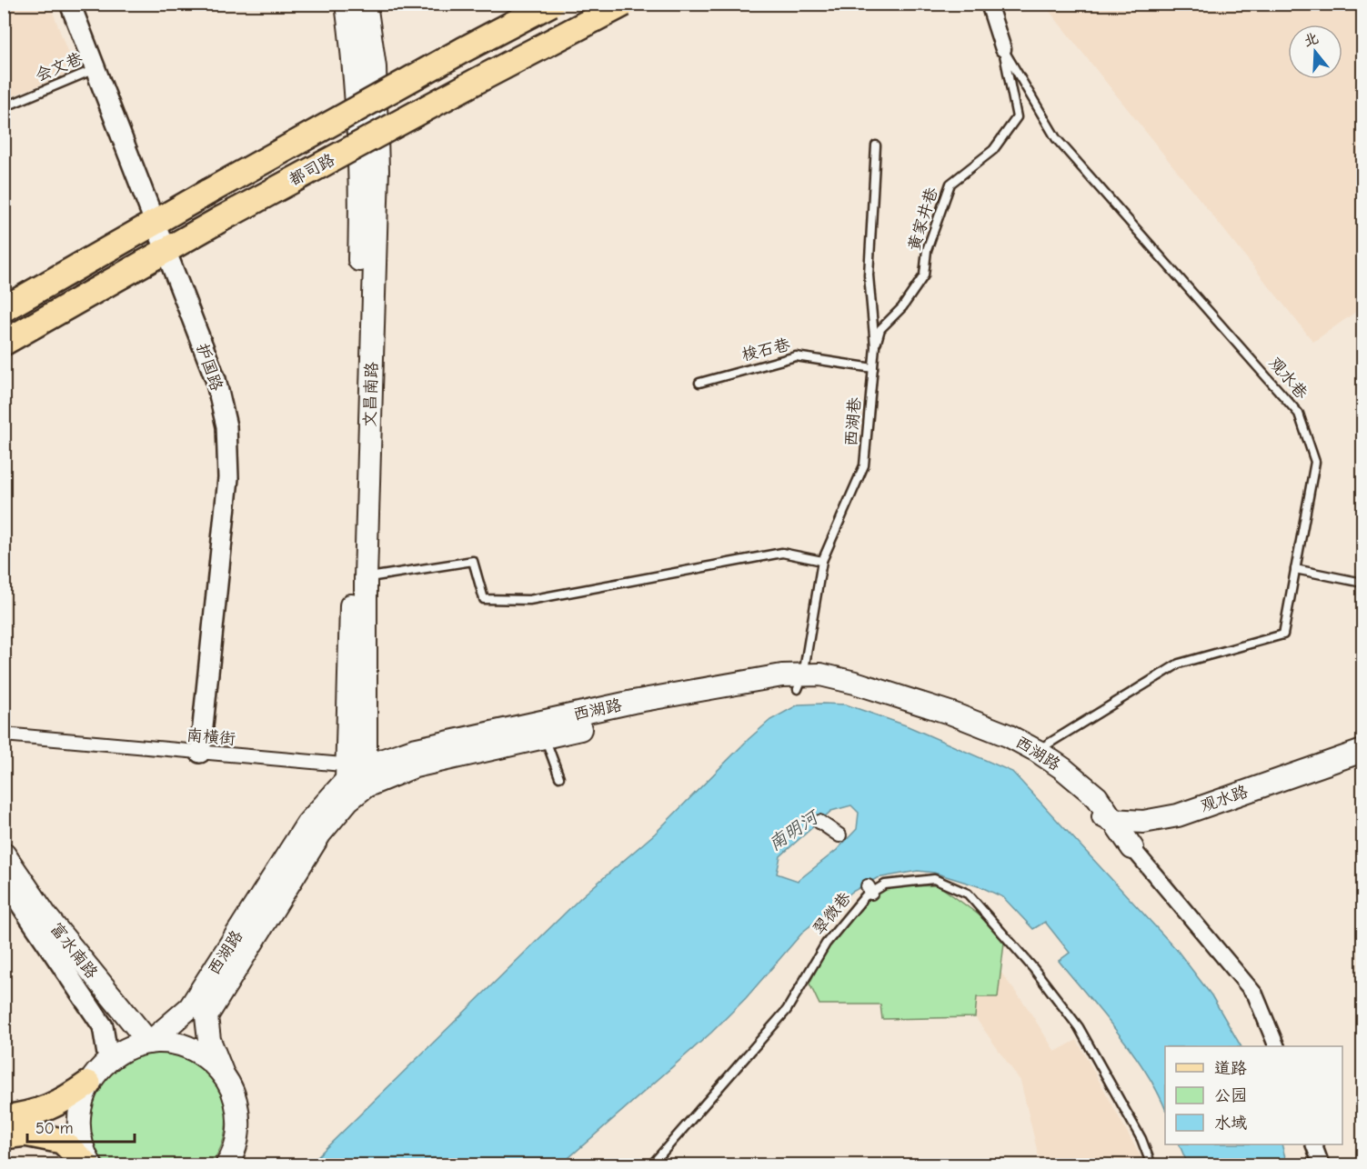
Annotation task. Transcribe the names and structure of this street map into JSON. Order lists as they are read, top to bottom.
{
  "streets": {
    "main road": [
      "都司路",
      "文昌南路",
      "西湖路",
      "观水路",
      "富水南路"
    ],
    "street": ["护国路", "南横街"],
    "lane": [
      "会文巷",
      "黄家井巷",
      "梭石巷",
      "观水巷",
      "西湖巷",
      "翠微巷"
    ]
  },
  "crossings": [
    ["会文巷", "护国路"],
    ["都司路", "护国路"],
    ["黄家井巷", "观水巷"],
    ["黄家井巷", "西湖巷"],
    ["梭石巷", "西湖巷"],
    ["护国路", "南横街"],
    ["观水巷", "西湖路"],
    ["文昌南路", "西湖路"],
    ["文昌南路", "南横街"],
    ["西湖巷", "西湖路"],
    ["西湖路", "南横街"],
    ["西湖路", "观水路"],
    ["西湖路", "富水南路"]
  ],
  "water": ["南明河"],
  "legend": ["道路", "公园", "水域"],
  "scale_bar": "50 m",
  "north": "top"
}
